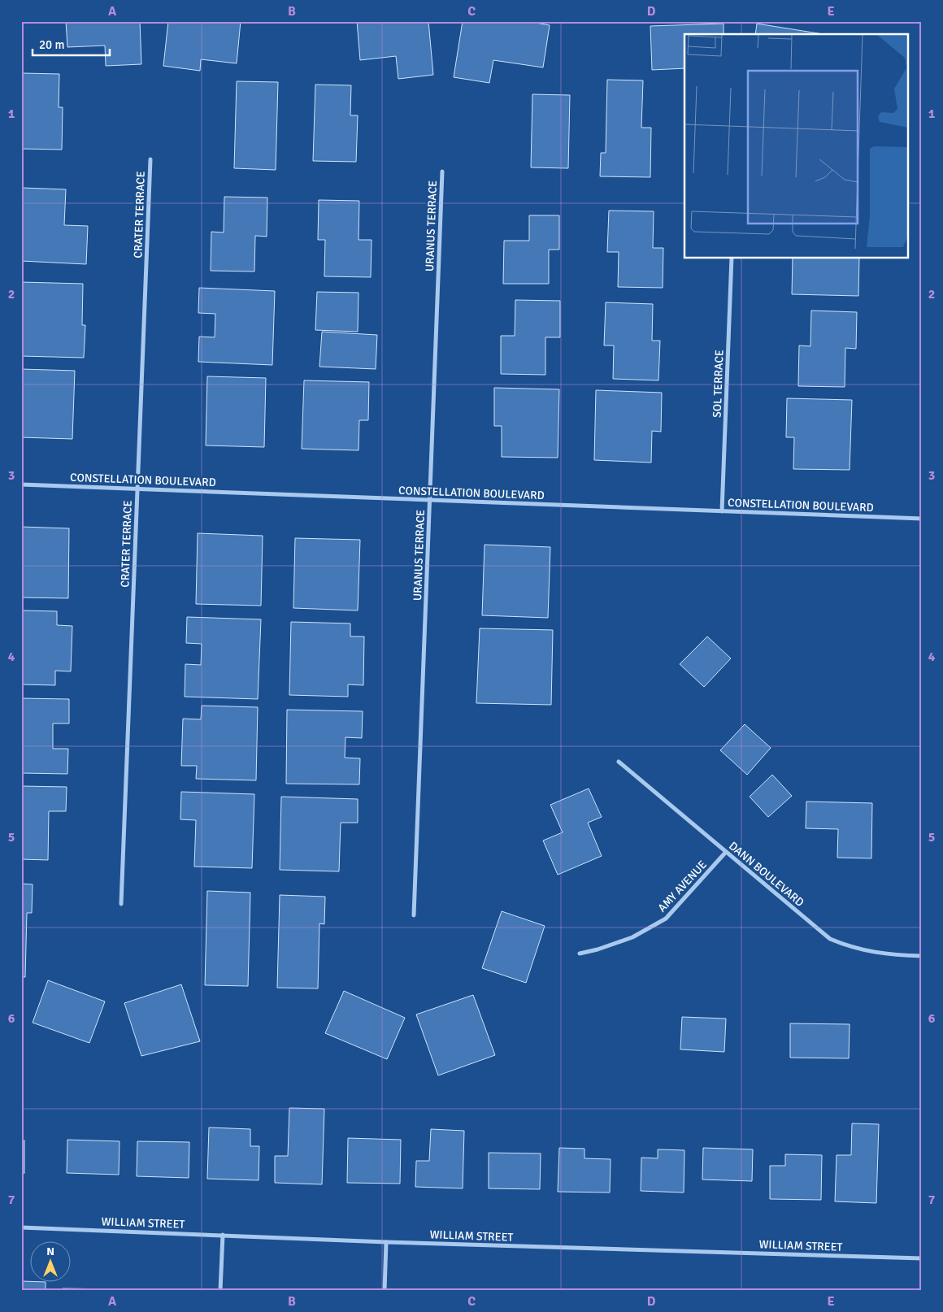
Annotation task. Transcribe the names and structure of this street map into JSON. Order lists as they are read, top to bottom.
{
  "streets": {
    "street": [
      "CRATER TERRACE",
      "URANUS TERRACE",
      "SOL TERRACE",
      "CONSTELLATION BOULEVARD",
      "DANN BOULEVARD",
      "AMY AVENUE",
      "WILLIAM STREET"
    ]
  },
  "crossings": [
    ["CRATER TERRACE", "CONSTELLATION BOULEVARD"],
    ["URANUS TERRACE", "CONSTELLATION BOULEVARD"],
    ["SOL TERRACE", "CONSTELLATION BOULEVARD"],
    ["DANN BOULEVARD", "AMY AVENUE"]
  ],
  "scale_bar": "20 m",
  "north": "top",
  "grid": {
    "columns": [
      "A",
      "B",
      "C",
      "D",
      "E"
    ],
    "rows": [
      "1",
      "2",
      "3",
      "4",
      "5",
      "6",
      "7"
    ]
  }
}
